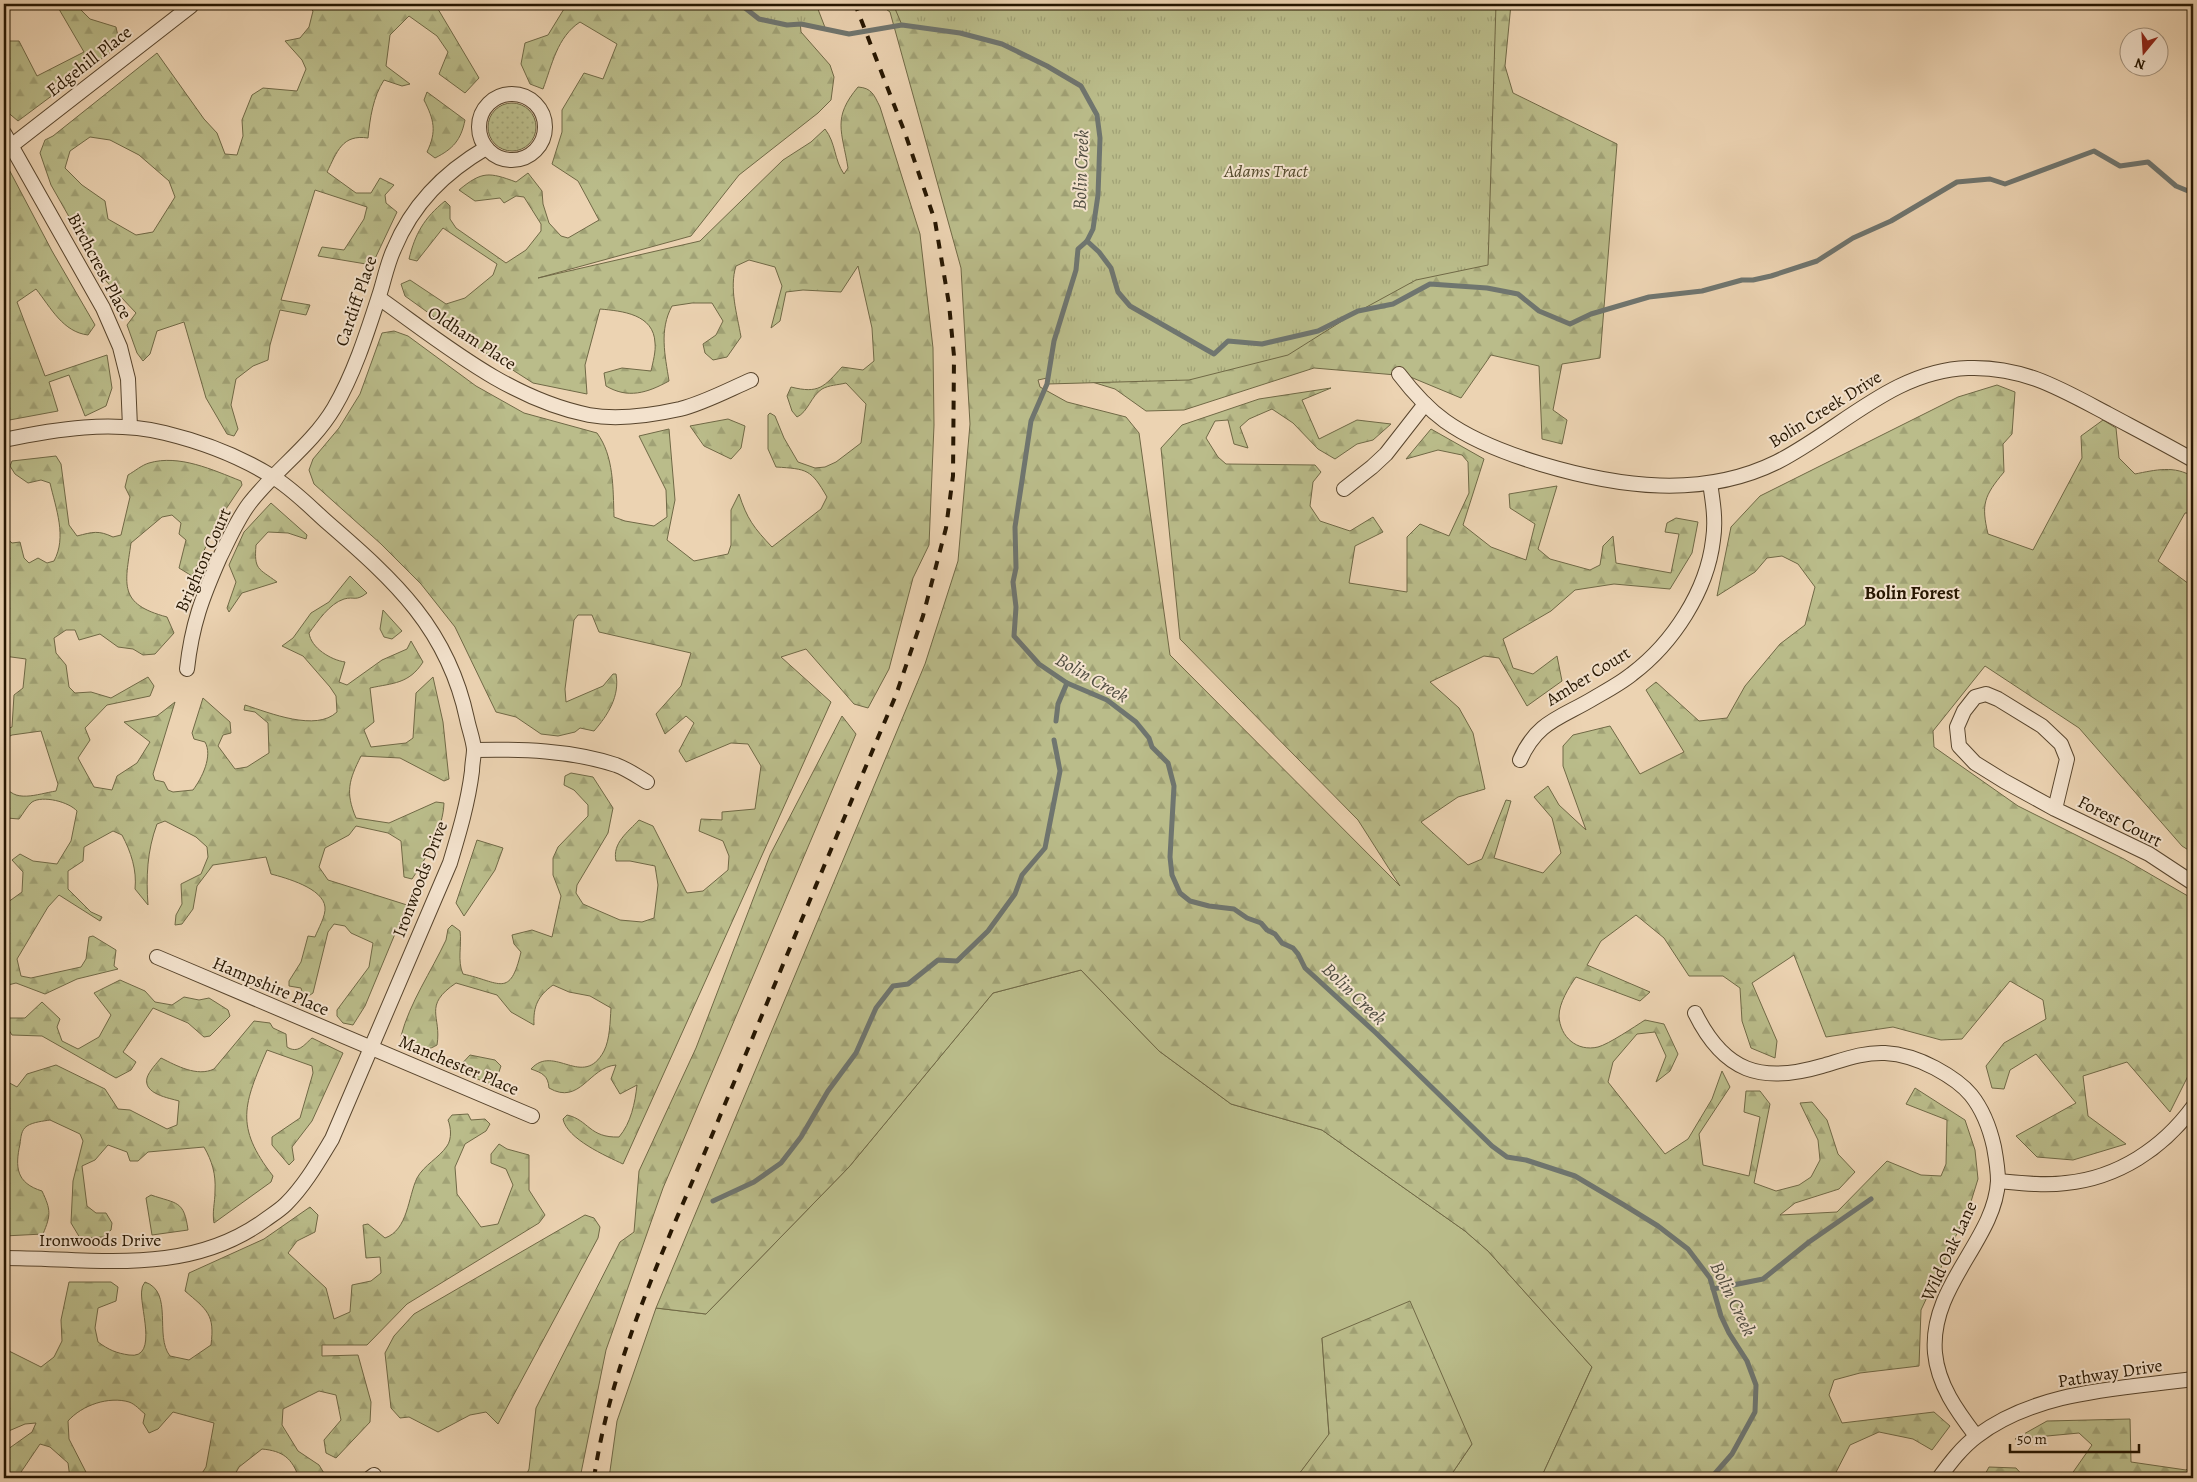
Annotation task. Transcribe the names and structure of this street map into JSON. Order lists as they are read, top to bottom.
{
  "streets": {
    "street": [
      "Edgehill Place",
      "Birchcrest Place",
      "Cardiff Place",
      "Oldham Place",
      "Bolin Creek Drive",
      "Brighton Court",
      "Amber Court",
      "Forest Court",
      "Ironwoods Drive",
      "Hampshire Place",
      "Manchester Place",
      "Wild Oak Lane",
      "Pathway Drive"
    ]
  },
  "crossings": [
    ["Edgehill Place", "Birchcrest Place"],
    ["Birchcrest Place", "Ironwoods Drive"],
    ["Cardiff Place", "Oldham Place"],
    ["Cardiff Place", "Brighton Court"],
    ["Cardiff Place", "Ironwoods Drive"],
    ["Bolin Creek Drive", "Amber Court"],
    ["Brighton Court", "Ironwoods Drive"],
    ["Ironwoods Drive", "Hampshire Place"],
    ["Ironwoods Drive", "Manchester Place"],
    ["Hampshire Place", "Manchester Place"],
    ["Wild Oak Lane", "Pathway Drive"]
  ],
  "districts": ["Bolin Forest"],
  "water": ["Bolin Creek"],
  "parks": ["Adams Tract"],
  "scale_bar": "50 m",
  "north": "bottom"
}
